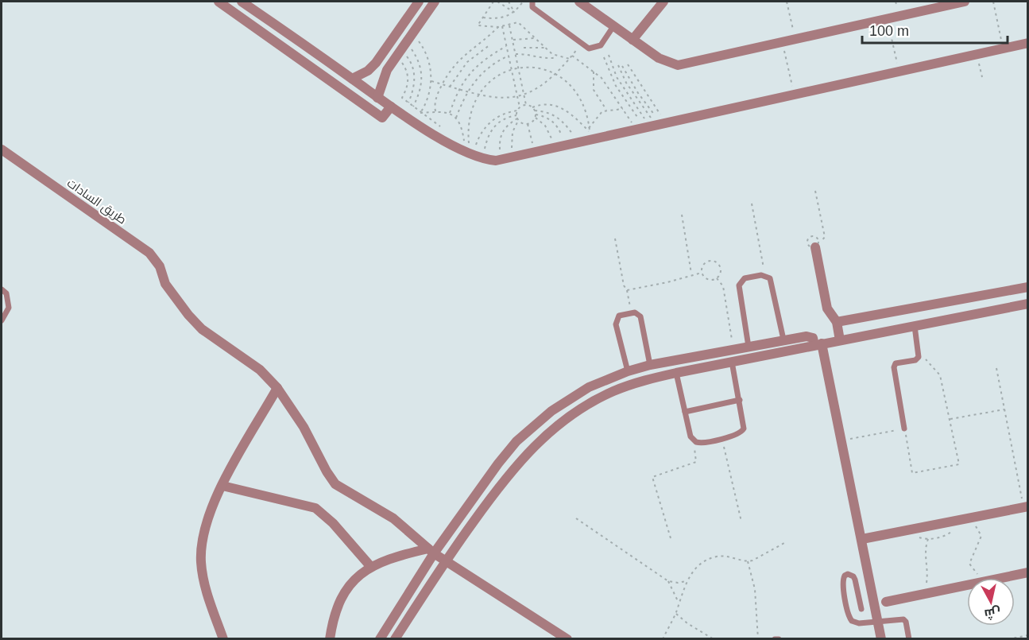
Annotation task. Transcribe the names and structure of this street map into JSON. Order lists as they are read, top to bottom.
{
  "streets": {
    "street": ["طريق السادات"]
  },
  "scale_bar": "100 m",
  "north": "bottom"
}
